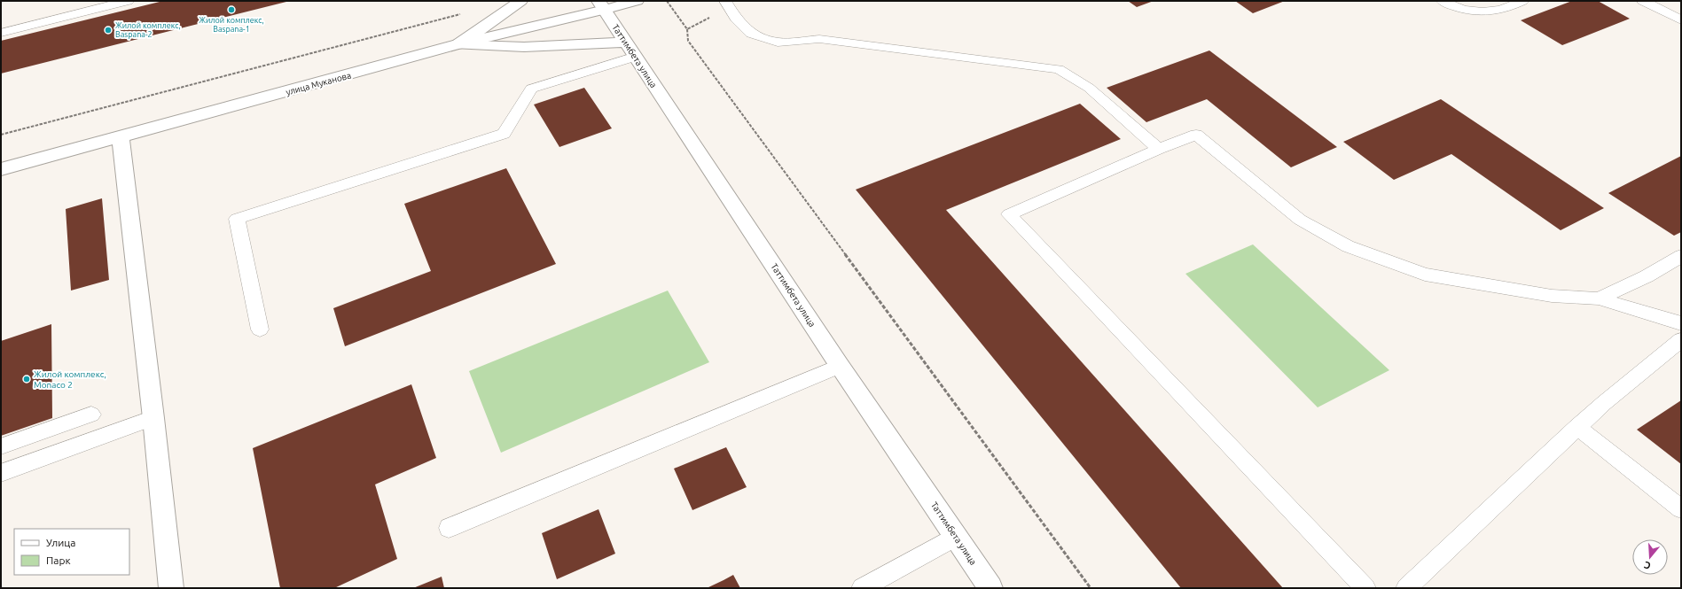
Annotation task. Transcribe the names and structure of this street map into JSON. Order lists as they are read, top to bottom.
{
  "streets": {
    "street": ["Таттимбета улица", "улица Муканова"]
  },
  "crossings": [
    ["Таттимбета улица", "улица Муканова"]
  ],
  "places": ["Жилой комплекс, Baspana-1", "Жилой комплекс, Baspana-2", "Жилой комплекс, Monaco 2"],
  "legend": ["Улица", "Парк"],
  "north": "bottom"
}
